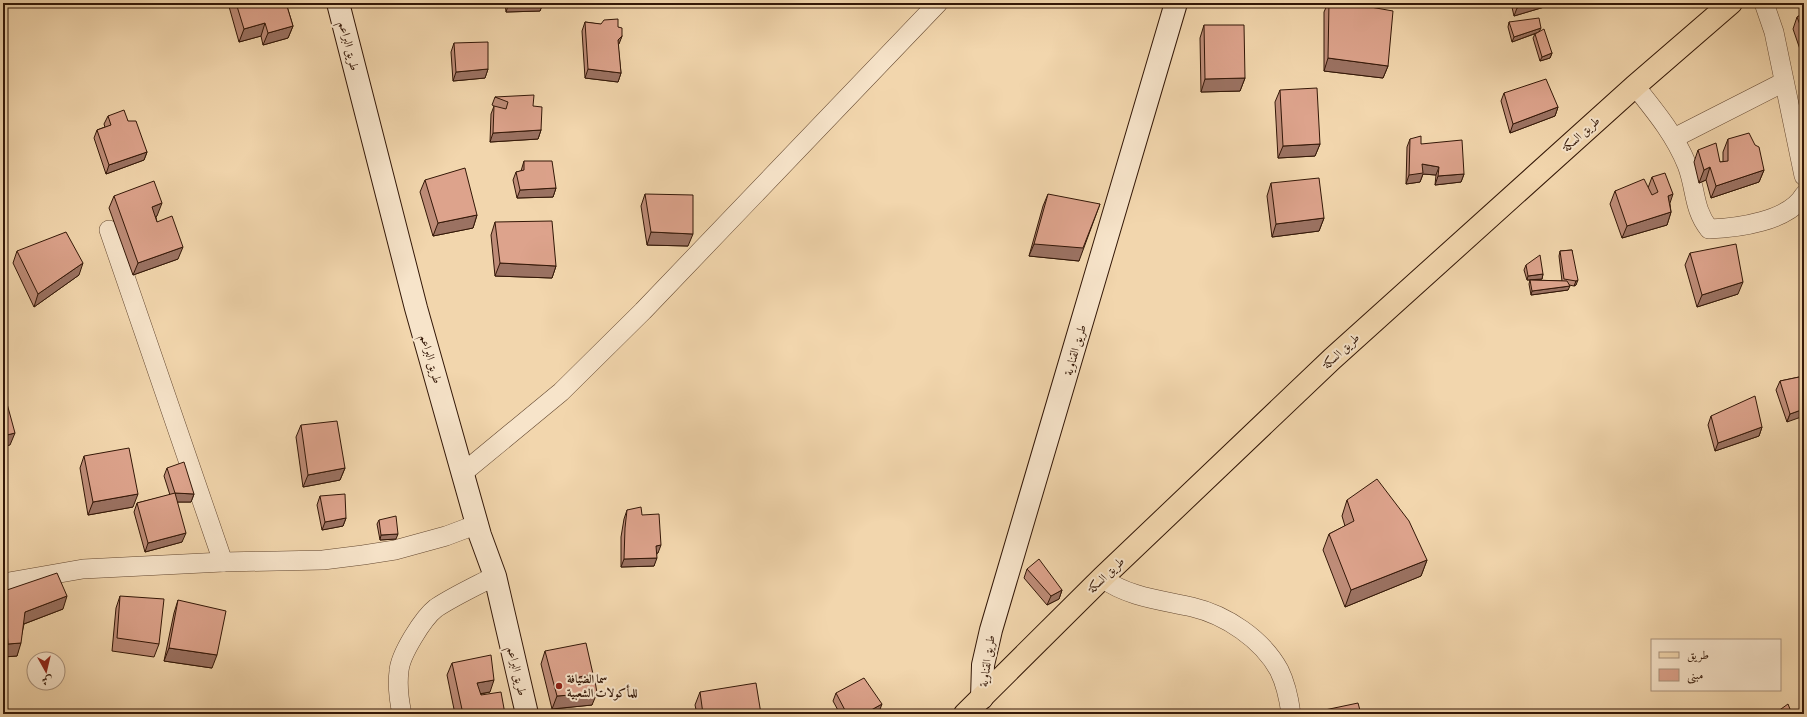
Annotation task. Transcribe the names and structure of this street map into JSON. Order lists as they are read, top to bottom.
{
  "streets": {
    "main road": ["طريق السكة"],
    "street": ["طريق البراعم", "طريق القناوية"]
  },
  "crossings": [
    ["طريق السكة", "طريق القناوية"]
  ],
  "places": ["سما الضيافة للمأكولات الشعبية"],
  "legend": ["طريق", "مبنى"],
  "north": "bottom"
}
